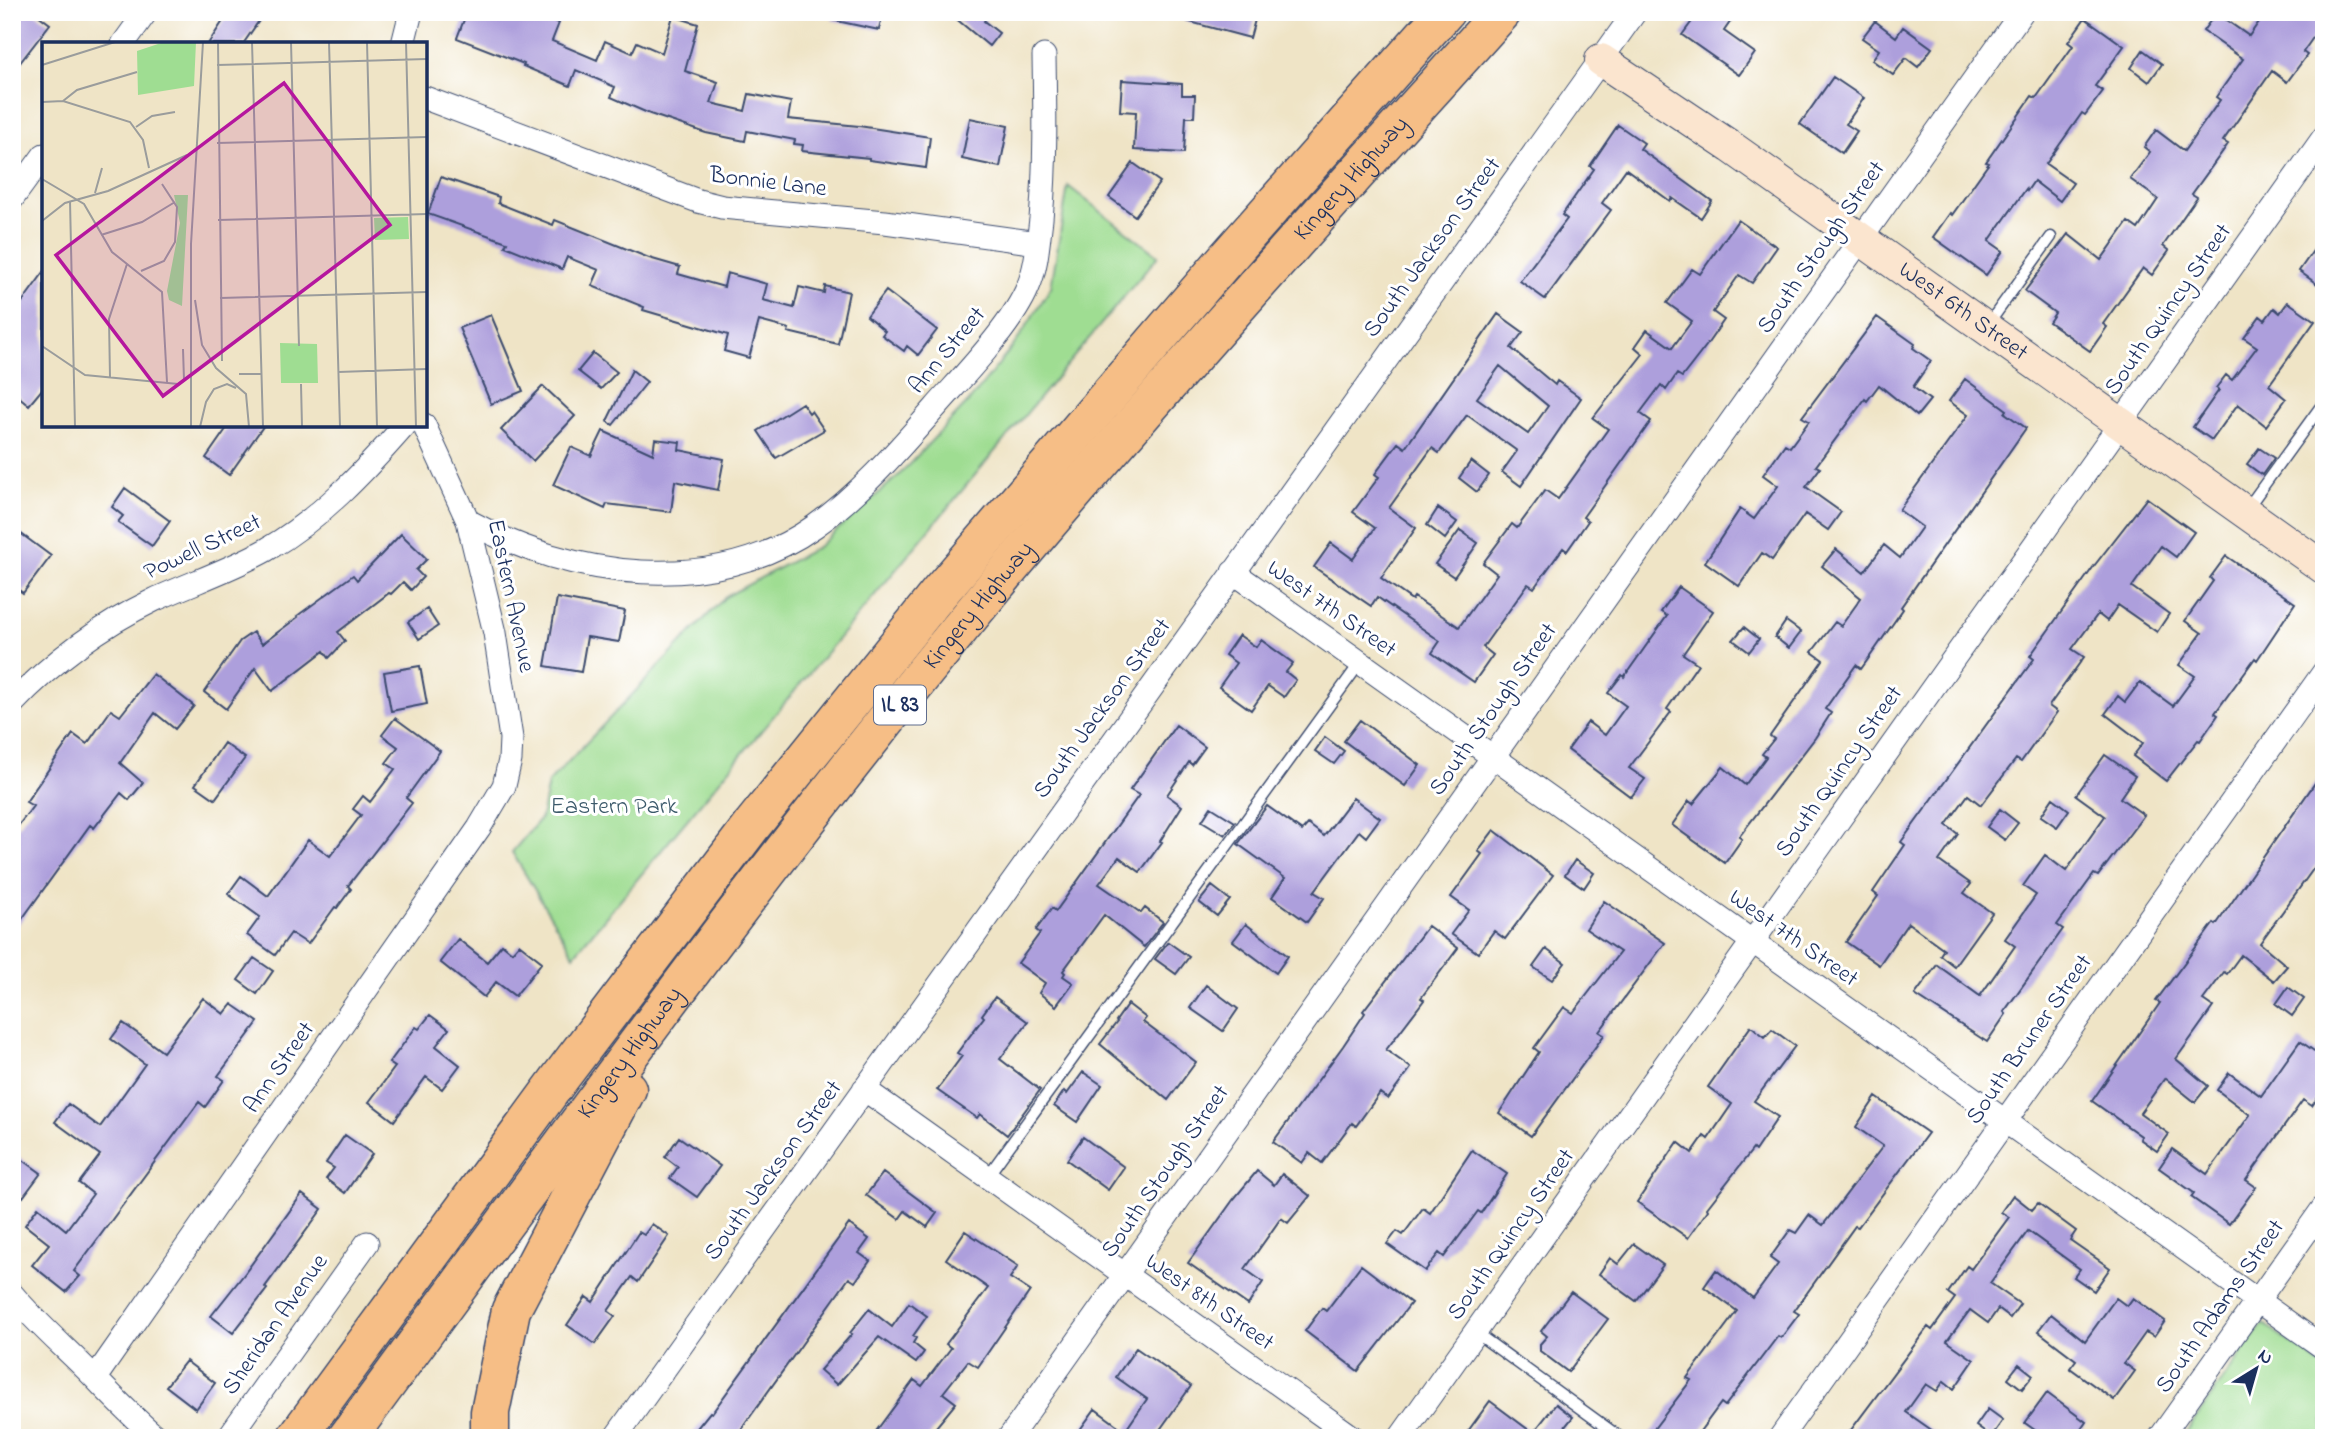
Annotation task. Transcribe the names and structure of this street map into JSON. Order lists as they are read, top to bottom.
{
  "streets": {
    "highway": ["Kingery Highway", "IL 83"],
    "street": [
      "Bonnie Lane",
      "South Jackson Street",
      "South Stough Street",
      "South Quincy Street",
      "West 6th Street",
      "Ann Street",
      "Powell Street",
      "Eastern Avenue",
      "West 7th Street",
      "South Bruner Street",
      "West 8th Street",
      "South Adams Street",
      "Sheridan Avenue"
    ]
  },
  "crossings": [
    ["Bonnie Lane", "Ann Street"],
    ["South Jackson Street", "West 6th Street"],
    ["South Jackson Street", "West 7th Street"],
    ["South Jackson Street", "West 8th Street"],
    ["South Stough Street", "West 6th Street"],
    ["South Stough Street", "West 7th Street"],
    ["South Stough Street", "West 8th Street"],
    ["South Quincy Street", "West 6th Street"],
    ["South Quincy Street", "West 7th Street"],
    ["Ann Street", "Eastern Avenue"],
    ["West 7th Street", "South Bruner Street"],
    ["West 7th Street", "South Adams Street"]
  ],
  "parks": ["Eastern Park"],
  "north": "top right"
}
